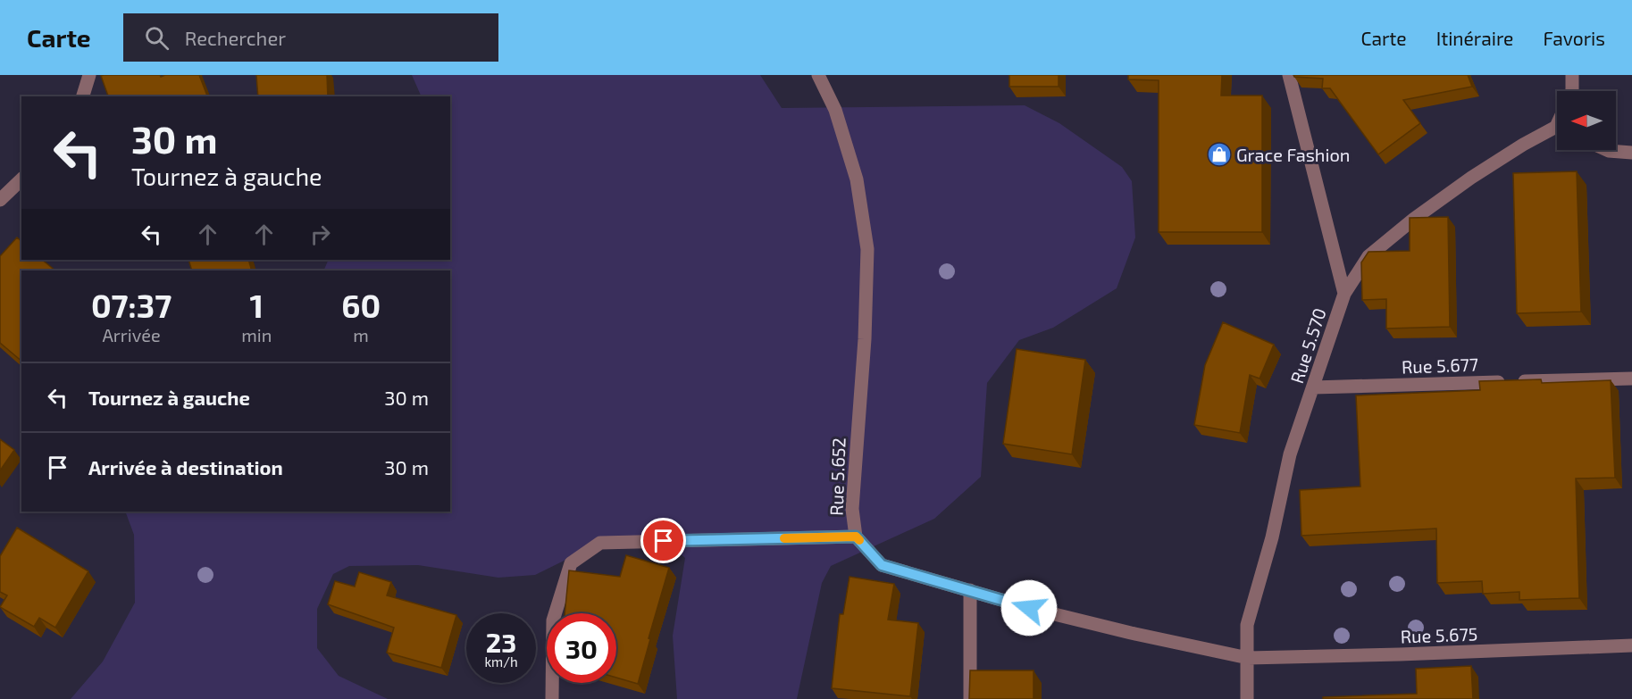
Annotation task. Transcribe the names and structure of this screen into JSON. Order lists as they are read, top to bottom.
{
  "streets": {
    "street": [
      "Rue 5.570",
      "Rue 5.677",
      "Rue 5.652",
      "Rue 5.675"
    ]
  },
  "crossings": [
    ["Rue 5.570", "Rue 5.677"],
    ["Rue 5.570", "Rue 5.652"],
    ["Rue 5.570", "Rue 5.675"],
    ["Rue 5.652", "Rue 5.675"]
  ],
  "places": {
    "shop": ["Grace Fashion"]
  },
  "north": "left",
  "page": {
    "header": "Carte",
    "search": "Rechercher",
    "nav": ["Carte", "Itinéraire", "Favoris"],
    "turn": ["30 m", "Tournez à gauche"],
    "eta": [
      "07:37",
      "Arrivée",
      "1",
      "min",
      "60",
      "m"
    ],
    "list": [
      {
        "name": "Tournez à gauche",
        "value": "30 m"
      },
      {
        "name": "Arrivée à destination",
        "value": "30 m"
      }
    ],
    "speed": "23 km/h",
    "limit": "30"
  }
}
